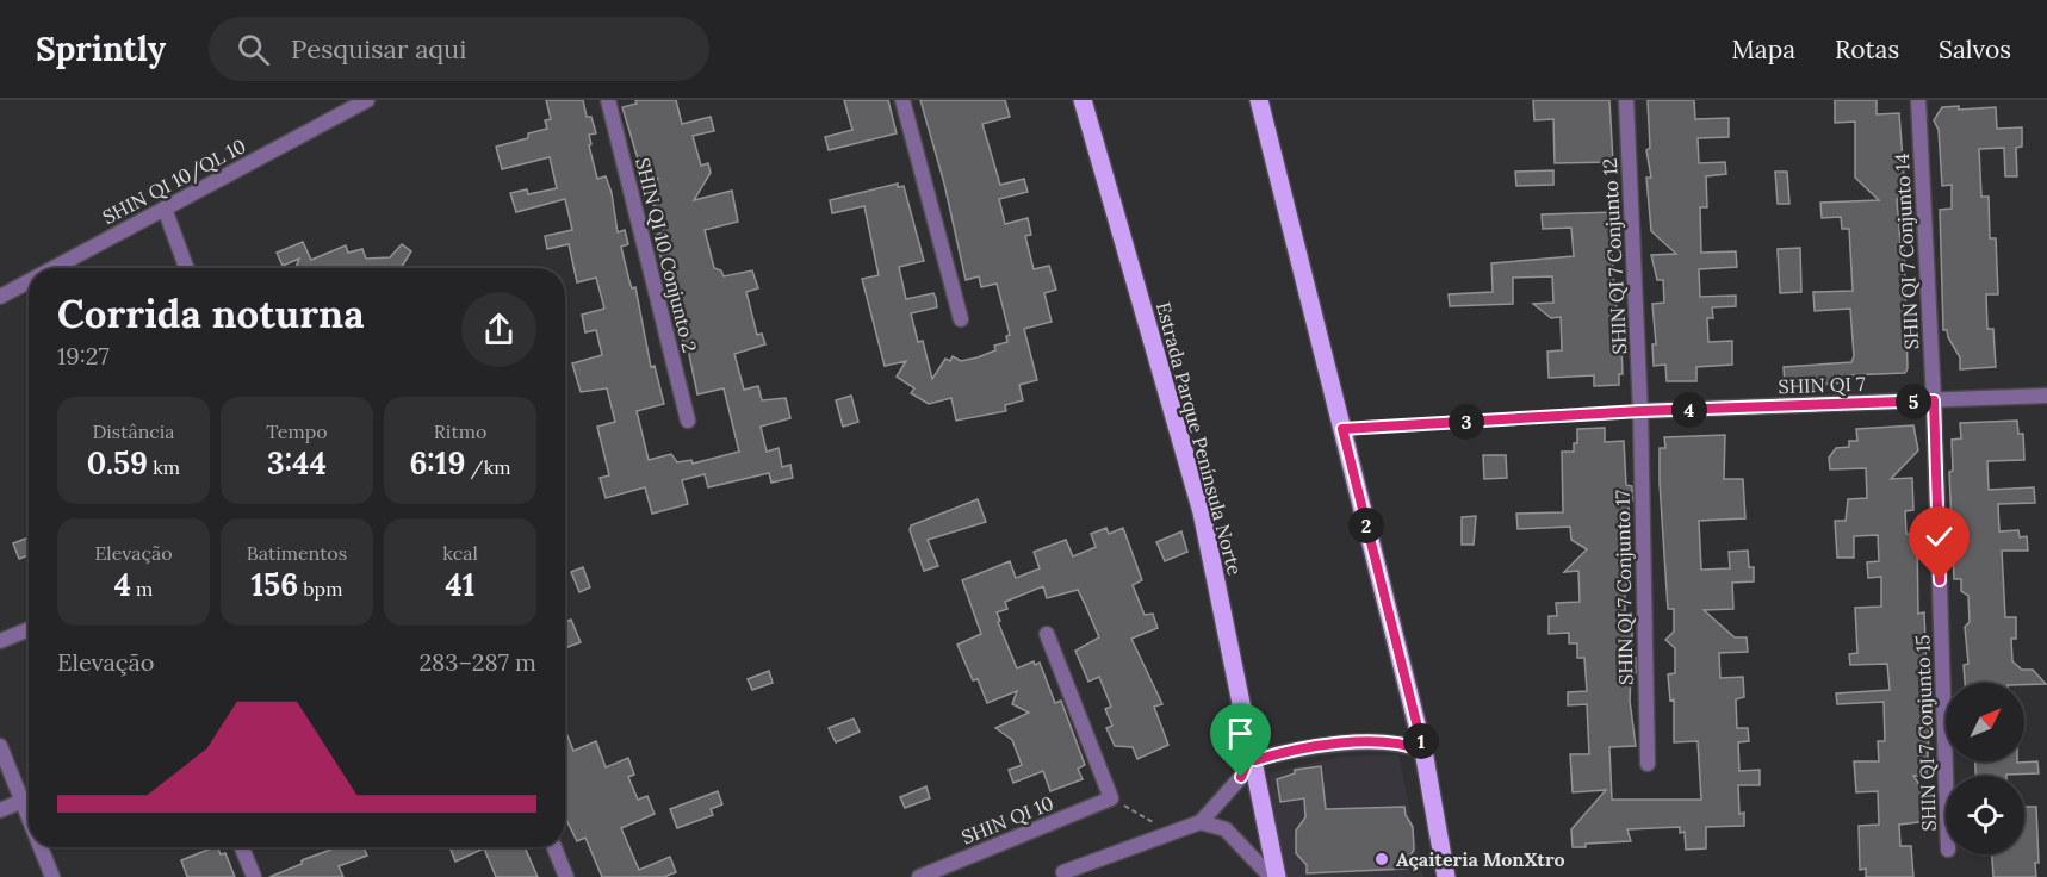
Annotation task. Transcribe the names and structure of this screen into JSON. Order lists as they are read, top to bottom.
{
  "streets": {
    "main road": ["Estrada Parque Península Norte"],
    "street": [
      "SHIN QI 10/QL 10",
      "SHIN QI 7 Conjunto 14",
      "SHIN QI 10 Conjunto 2",
      "SHIN QI 7 Conjunto 12",
      "SHIN QI 7",
      "SHIN QI 7 Conjunto 17",
      "SHIN QI 7 Conjunto 15",
      "SHIN QI 10"
    ]
  },
  "crossings": [
    ["SHIN QI 7 Conjunto 14", "SHIN QI 7"],
    ["SHIN QI 7 Conjunto 14", "SHIN QI 7 Conjunto 15"],
    ["SHIN QI 7 Conjunto 12", "SHIN QI 7"],
    ["SHIN QI 7 Conjunto 12", "SHIN QI 7 Conjunto 17"],
    ["SHIN QI 7", "SHIN QI 7 Conjunto 17"],
    ["SHIN QI 7", "SHIN QI 7 Conjunto 15"]
  ],
  "places": ["Açaiteria MonXtro"],
  "north": "top right",
  "page": {
    "header": "Sprintly",
    "search": "Pesquisar aqui",
    "nav": ["Mapa", "Rotas", "Salvos"],
    "heading": ["Corrida noturna", "19:27"],
    "pins": [
      "5",
      "4",
      "3",
      "2",
      "1"
    ],
    "stats": [
      ["Distância", "0.59 km"],
      ["Tempo", "3:44"],
      ["Ritmo", "6:19 /km"],
      ["Elevação", "4 m"],
      ["Batimentos", "156 bpm"],
      ["kcal", "41"]
    ],
    "chart": ["Elevação", "283–287 m"]
  }
}
